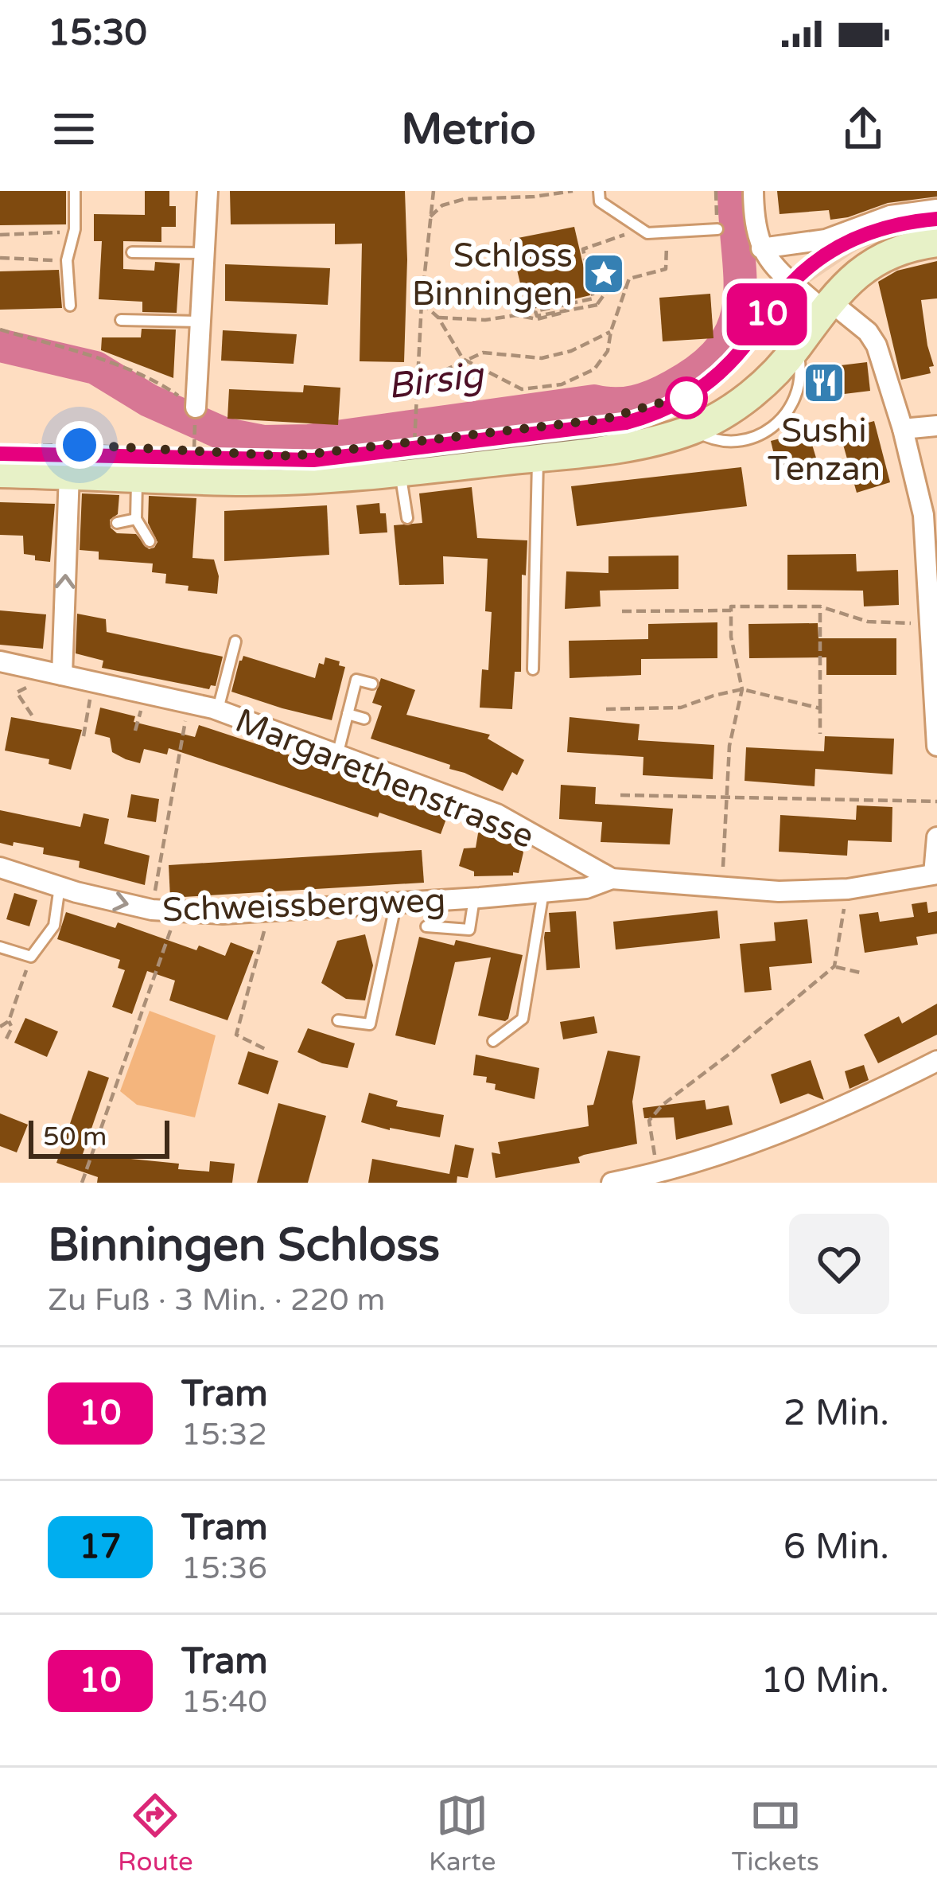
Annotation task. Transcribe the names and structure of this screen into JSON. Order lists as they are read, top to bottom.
{
  "streets": {
    "street": ["Margarethenstrasse", "Schweissbergweg"]
  },
  "crossings": [
    ["Margarethenstrasse", "Schweissbergweg"]
  ],
  "water": ["Birsig"],
  "places": {
    "place": ["Schloss Binningen"],
    "restaurant": ["Sushi Tenzan"]
  },
  "lines": ["tram line 10"],
  "scale_bar": "50 m",
  "page": {
    "status": "15:30",
    "header": "Metrio",
    "on_map": "10",
    "scale": "50 m",
    "heading": ["Binningen Schloss", "Zu Fuß · 3 Min. · 220 m"],
    "list": [
      {
        "mark": "10",
        "name": "Tram",
        "note": "15:32",
        "value": "2 Min."
      },
      {
        "mark": "17",
        "name": "Tram",
        "note": "15:36",
        "value": "6 Min."
      },
      {
        "mark": "10",
        "name": "Tram",
        "note": "15:40",
        "value": "10 Min."
      }
    ],
    "tabs": ["Route", "Karte", "Tickets"]
  }
}
